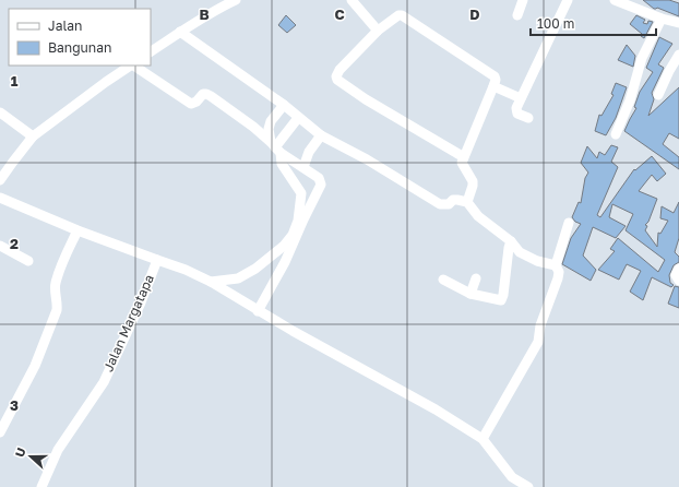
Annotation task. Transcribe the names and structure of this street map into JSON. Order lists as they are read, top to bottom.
{
  "streets": {
    "street": ["Jalan Margatapa"]
  },
  "legend": ["Jalan", "Bangunan"],
  "scale_bar": "100 m",
  "north": "left",
  "grid": {
    "columns": ["B", "C", "D"],
    "rows": ["1", "2", "3"]
  }
}
